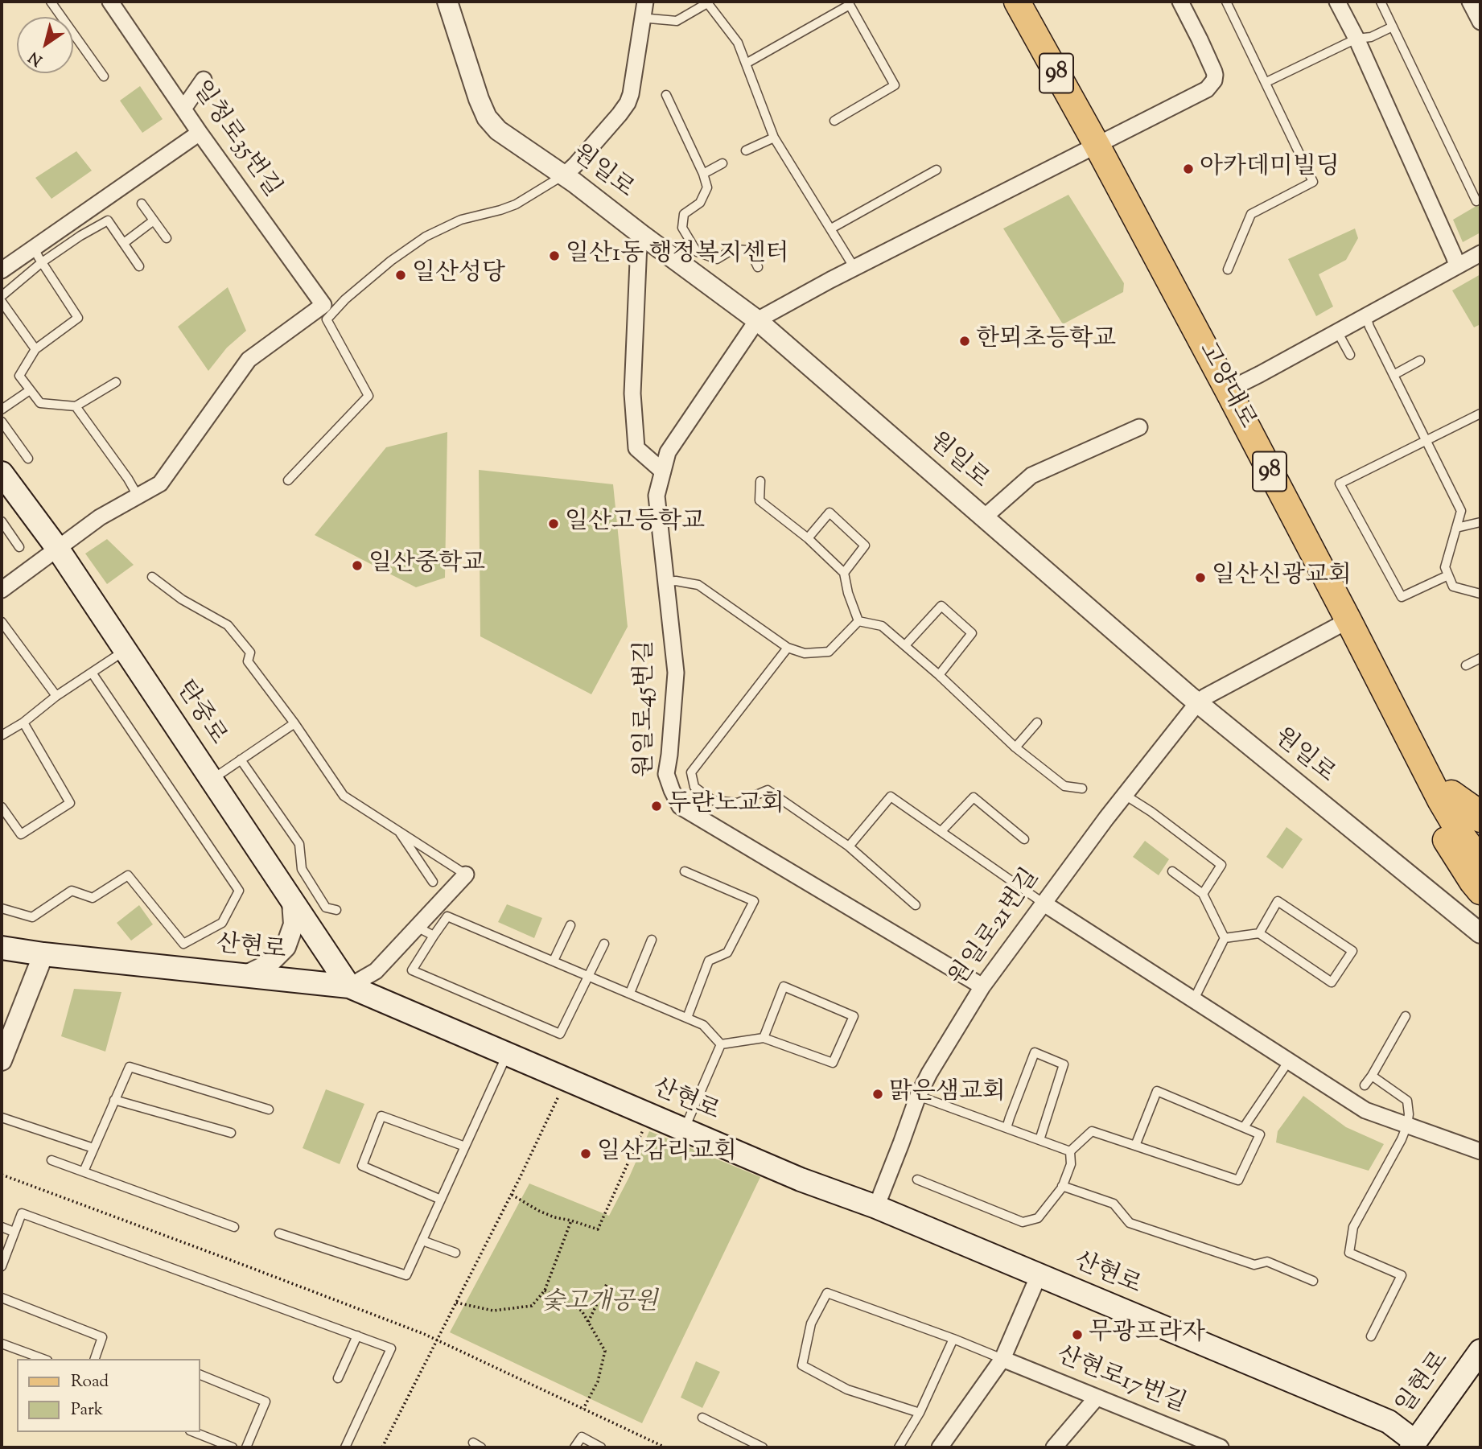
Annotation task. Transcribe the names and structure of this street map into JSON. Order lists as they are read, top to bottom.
{
  "streets": {
    "main road": [
      "98",
      "고양대로",
      "탄중로",
      "산현로",
      "일현로"
    ],
    "street": [
      "일청로35번길",
      "원일로",
      "원일로45번길",
      "원일로21번길",
      "산현로17번길"
    ]
  },
  "crossings": [
    ["원일로", "원일로45번길"],
    ["원일로", "원일로21번길"],
    ["고양대로", "원일로21번길"],
    ["원일로45번길", "원일로21번길"],
    ["탄중로", "산현로"],
    ["원일로21번길", "산현로"],
    ["산현로", "일현로"]
  ],
  "parks": ["숯고개공원"],
  "places": [
    "아카데미빌딩",
    "일산1동 행정복지센터",
    "일산성당",
    "한뫼초등학교",
    "일산고등학교",
    "일산중학교",
    "일산신광교회",
    "두란노교회",
    "맑은샘교회",
    "일산감리교회",
    "무광프라자"
  ],
  "legend": ["Road", "Park"],
  "north": "bottom left"
}
